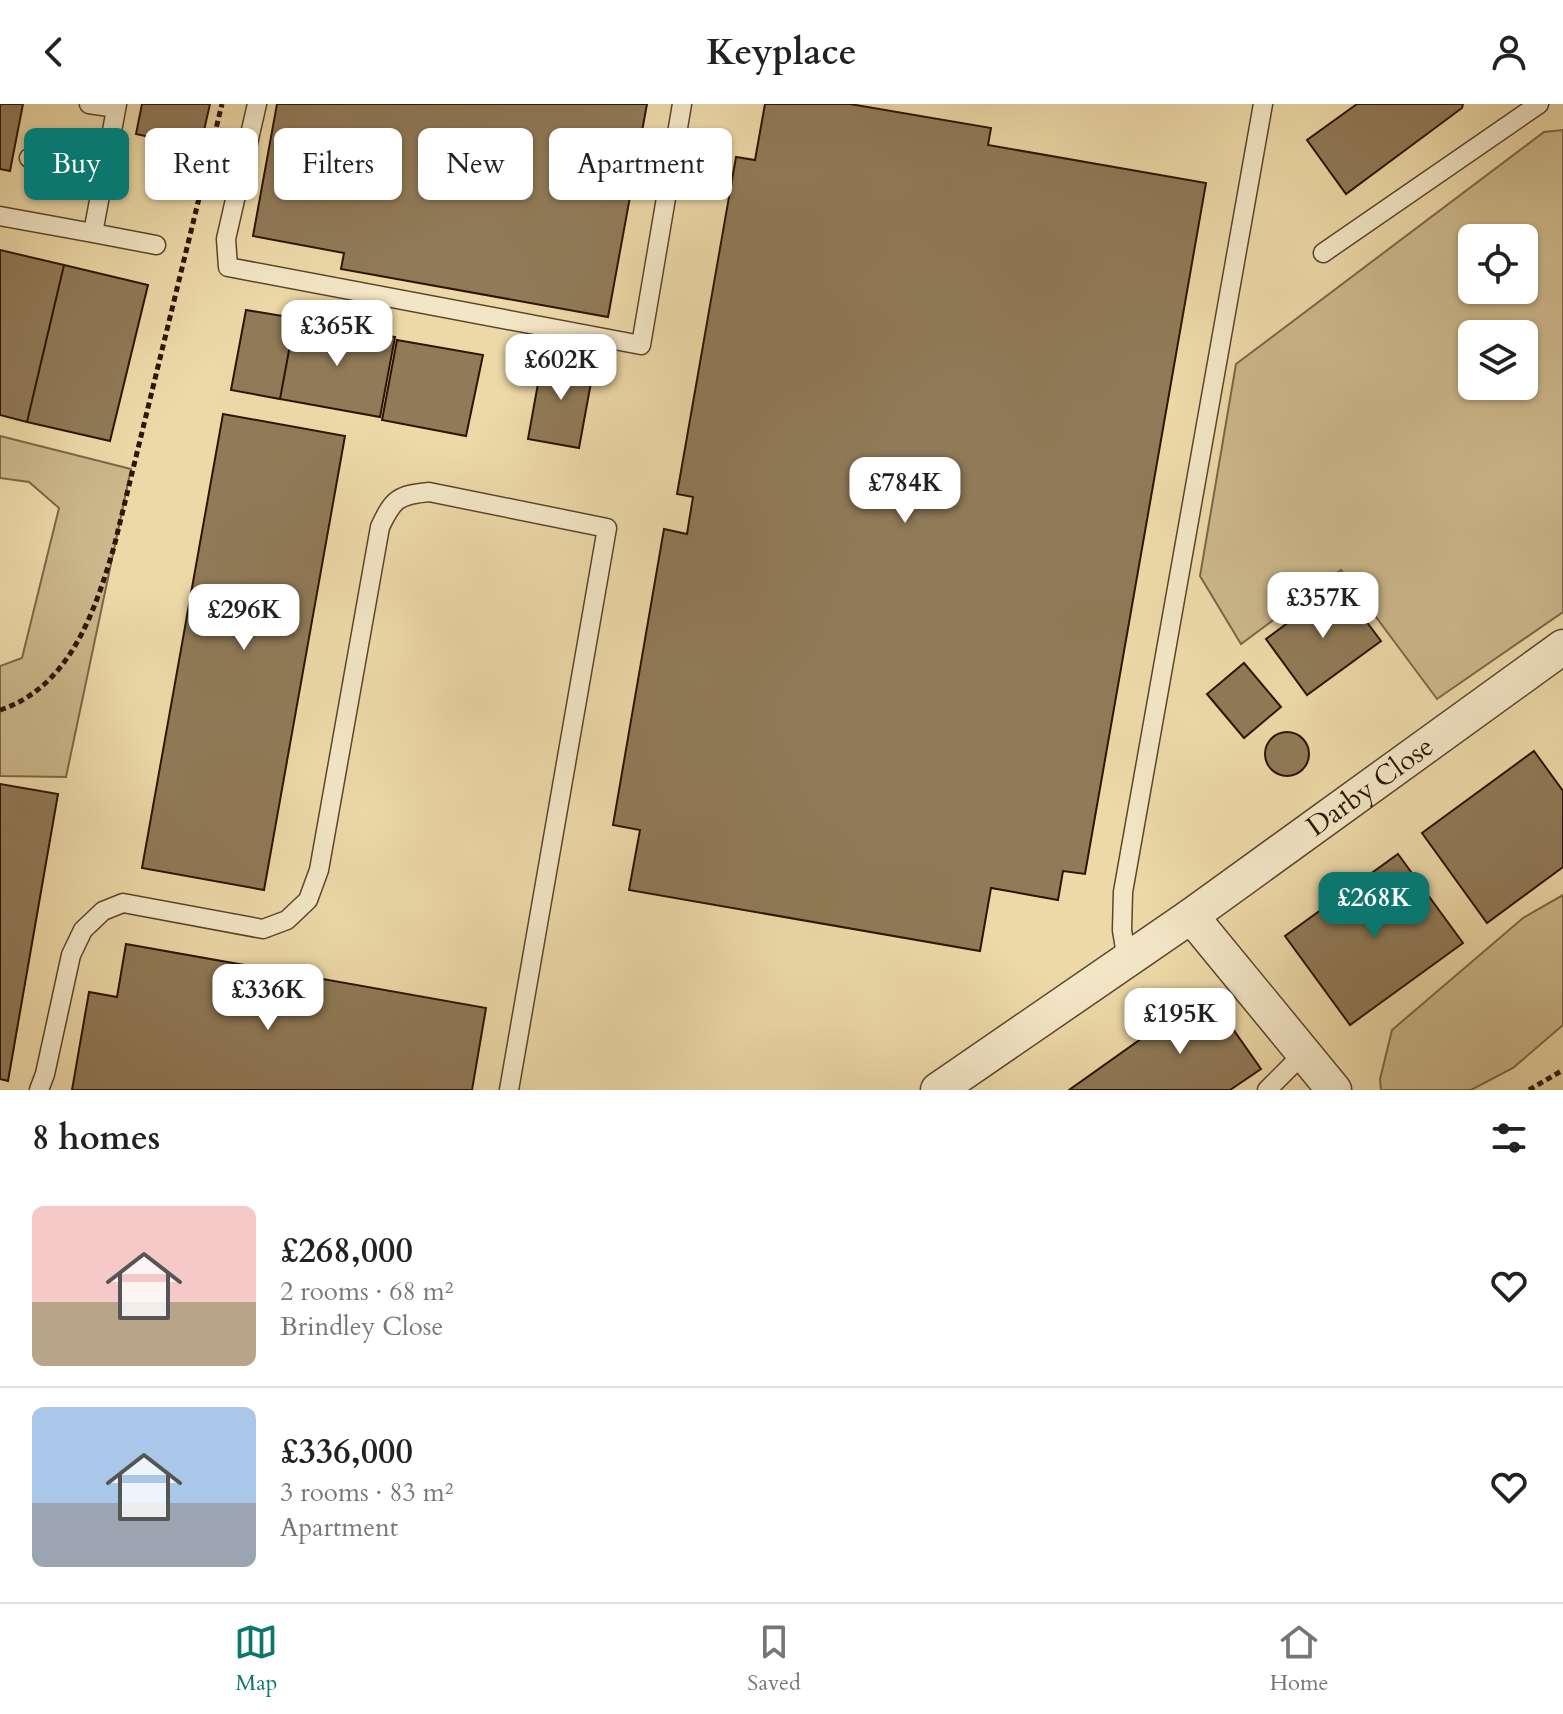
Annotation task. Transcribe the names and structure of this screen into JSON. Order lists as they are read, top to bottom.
{
  "streets": {
    "street": ["Darby Close"]
  },
  "page": {
    "header": "Keyplace",
    "chip": [
      "Buy",
      "Rent",
      "Filters",
      "New",
      "Apartment"
    ],
    "price": [
      "£365K",
      "£602K",
      "£784K",
      "£357K",
      "£296K",
      "£268K",
      "£336K",
      "£195K"
    ],
    "heading": "8 homes",
    "list": [
      {
        "name": "£268,000",
        "note": "2 rooms · 68 m² · Brindley Close"
      },
      {
        "name": "£336,000",
        "note": "3 rooms · 83 m² · Apartment"
      }
    ],
    "tabs": ["Map", "Saved", "Home"]
  }
}
